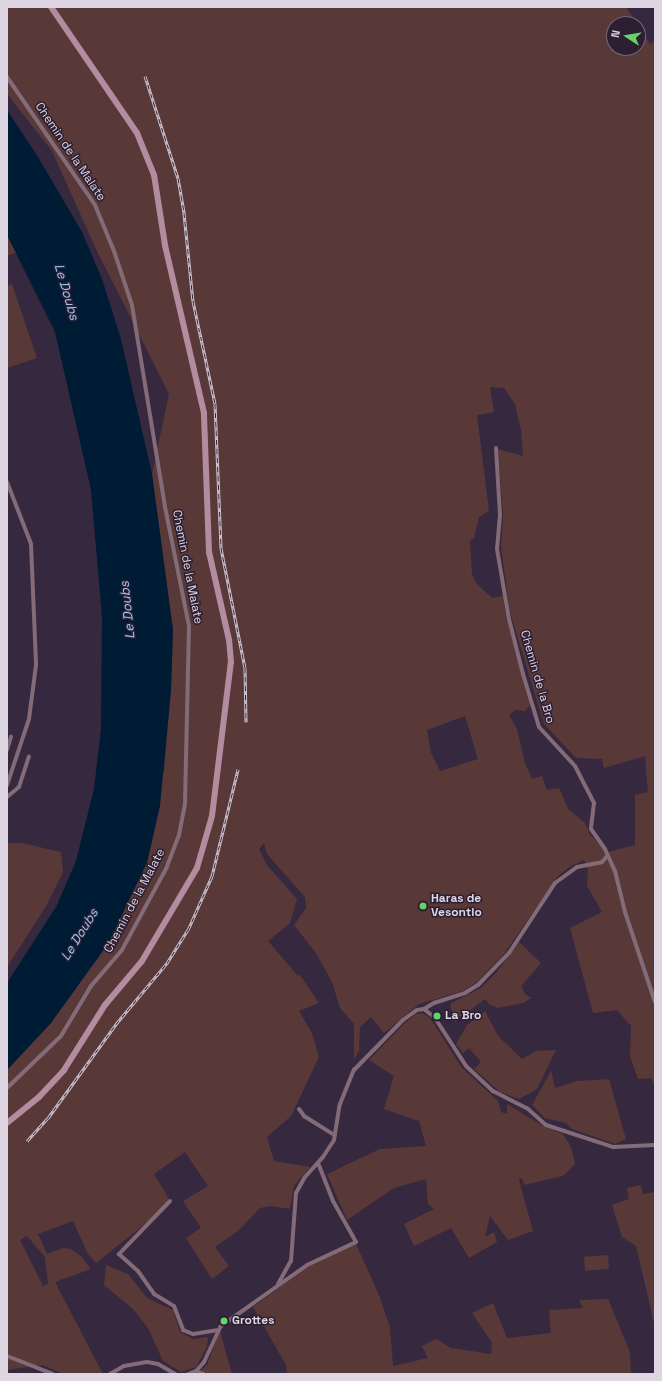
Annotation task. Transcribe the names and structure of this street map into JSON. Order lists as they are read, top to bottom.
{
  "streets": {
    "street": ["Chemin de la Malate", "Chemin de la Bro"]
  },
  "water": ["Le Doubs"],
  "places": ["Haras de Vesontio", "La Bro", "Grottes"],
  "north": "left"
}
